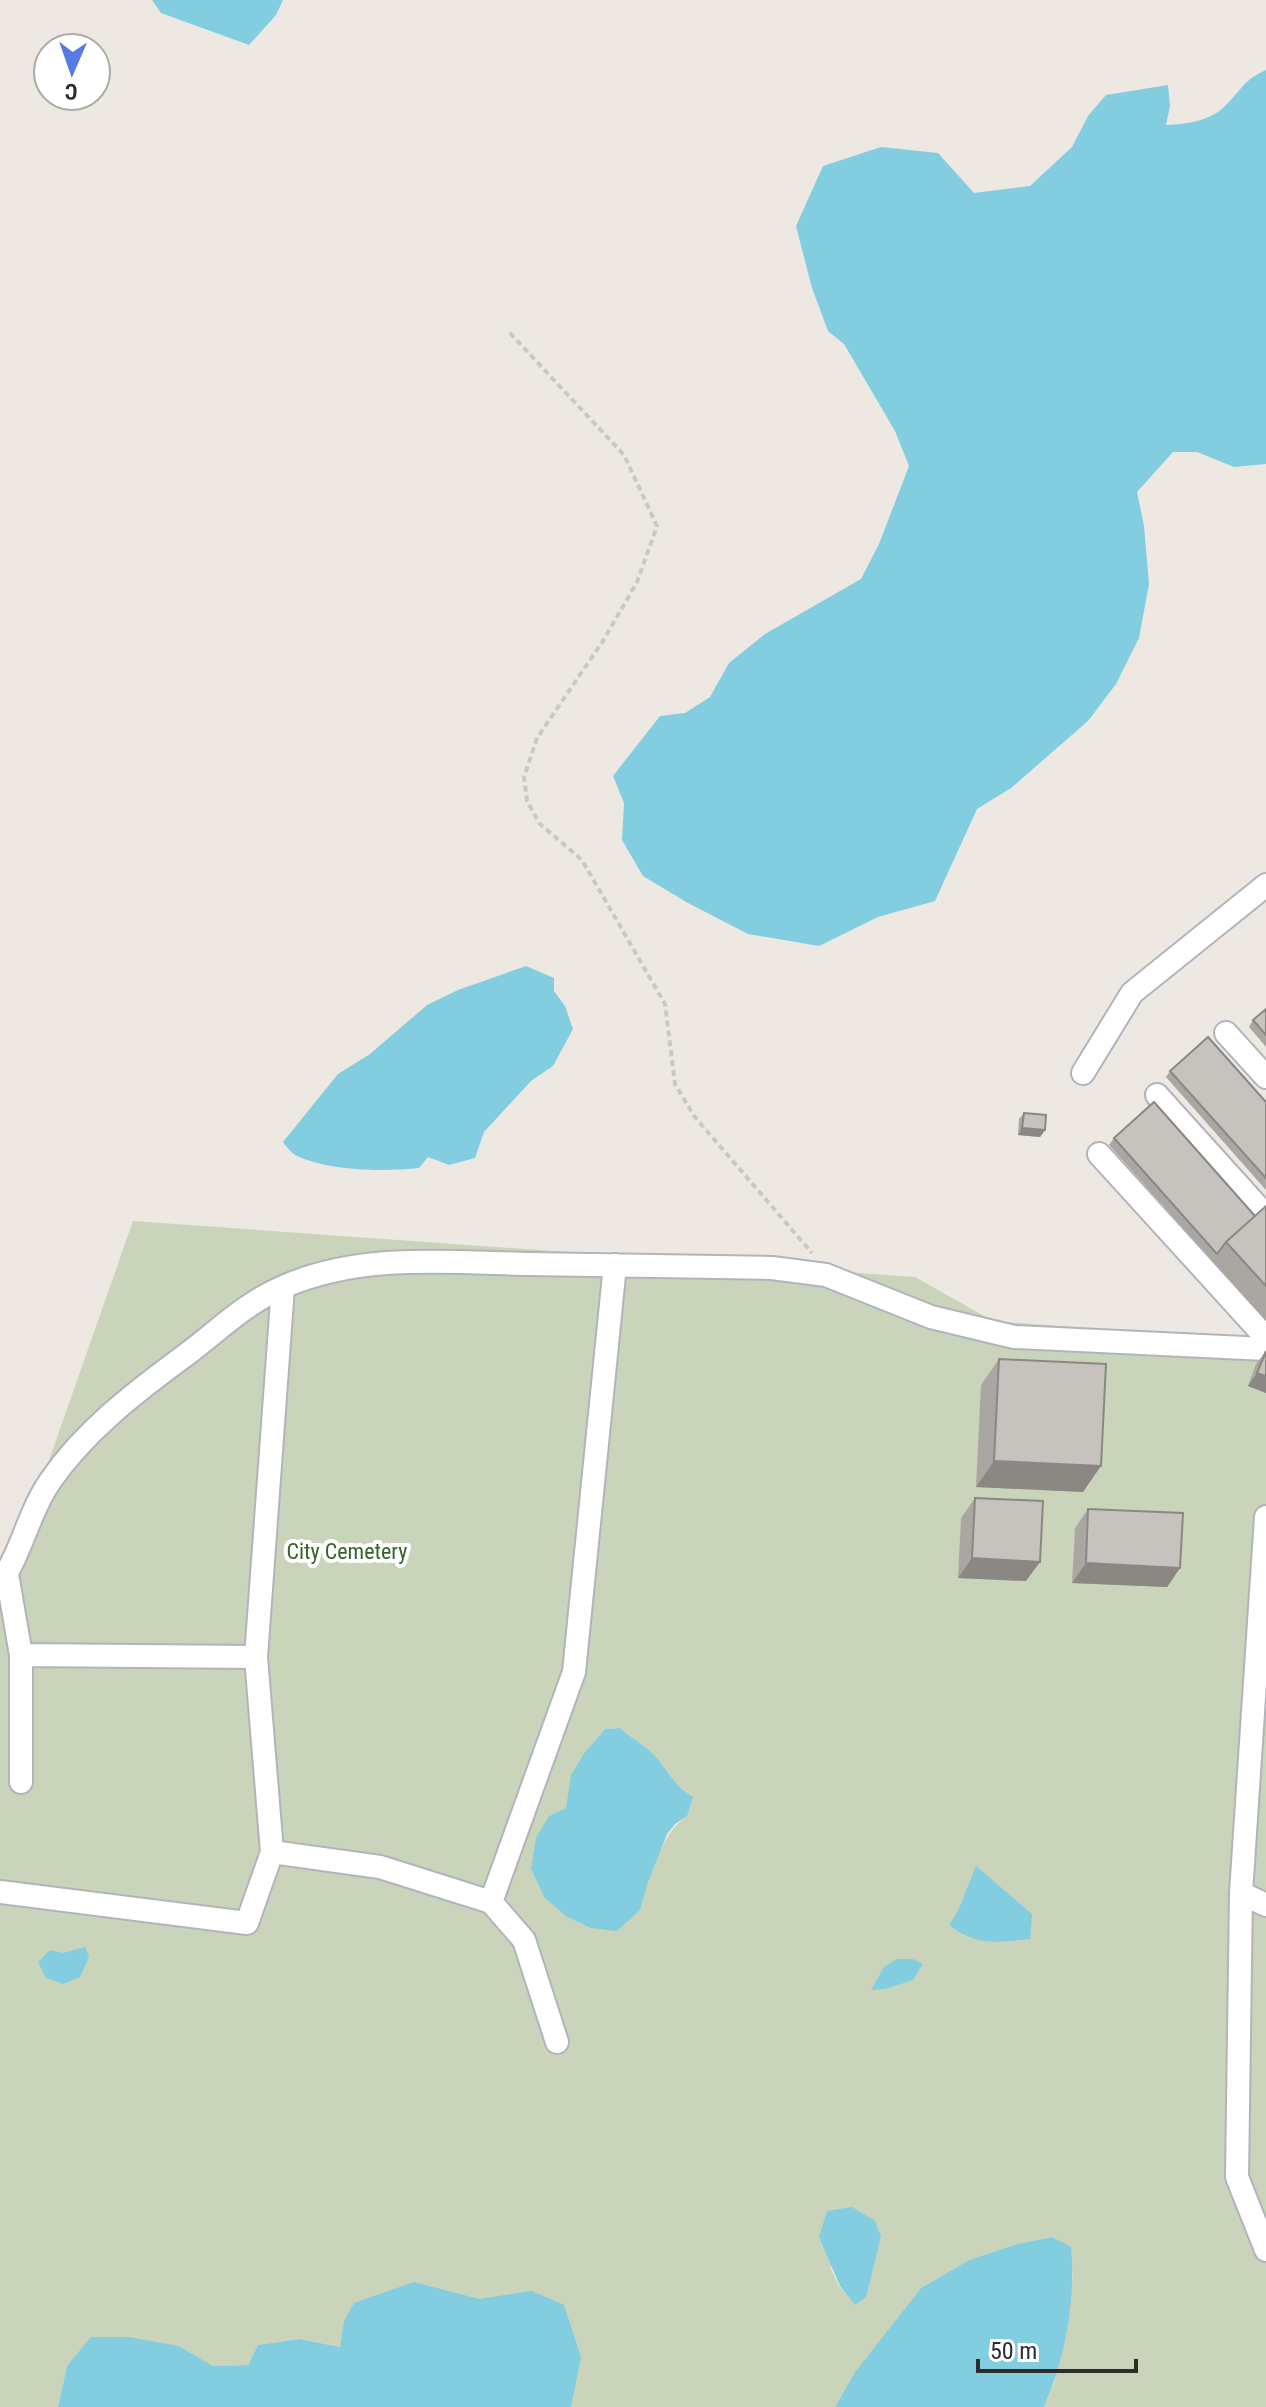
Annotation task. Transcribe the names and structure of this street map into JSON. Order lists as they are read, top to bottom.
{
  "parks": ["City Cemetery"],
  "scale_bar": "50 m",
  "north": "bottom"
}
